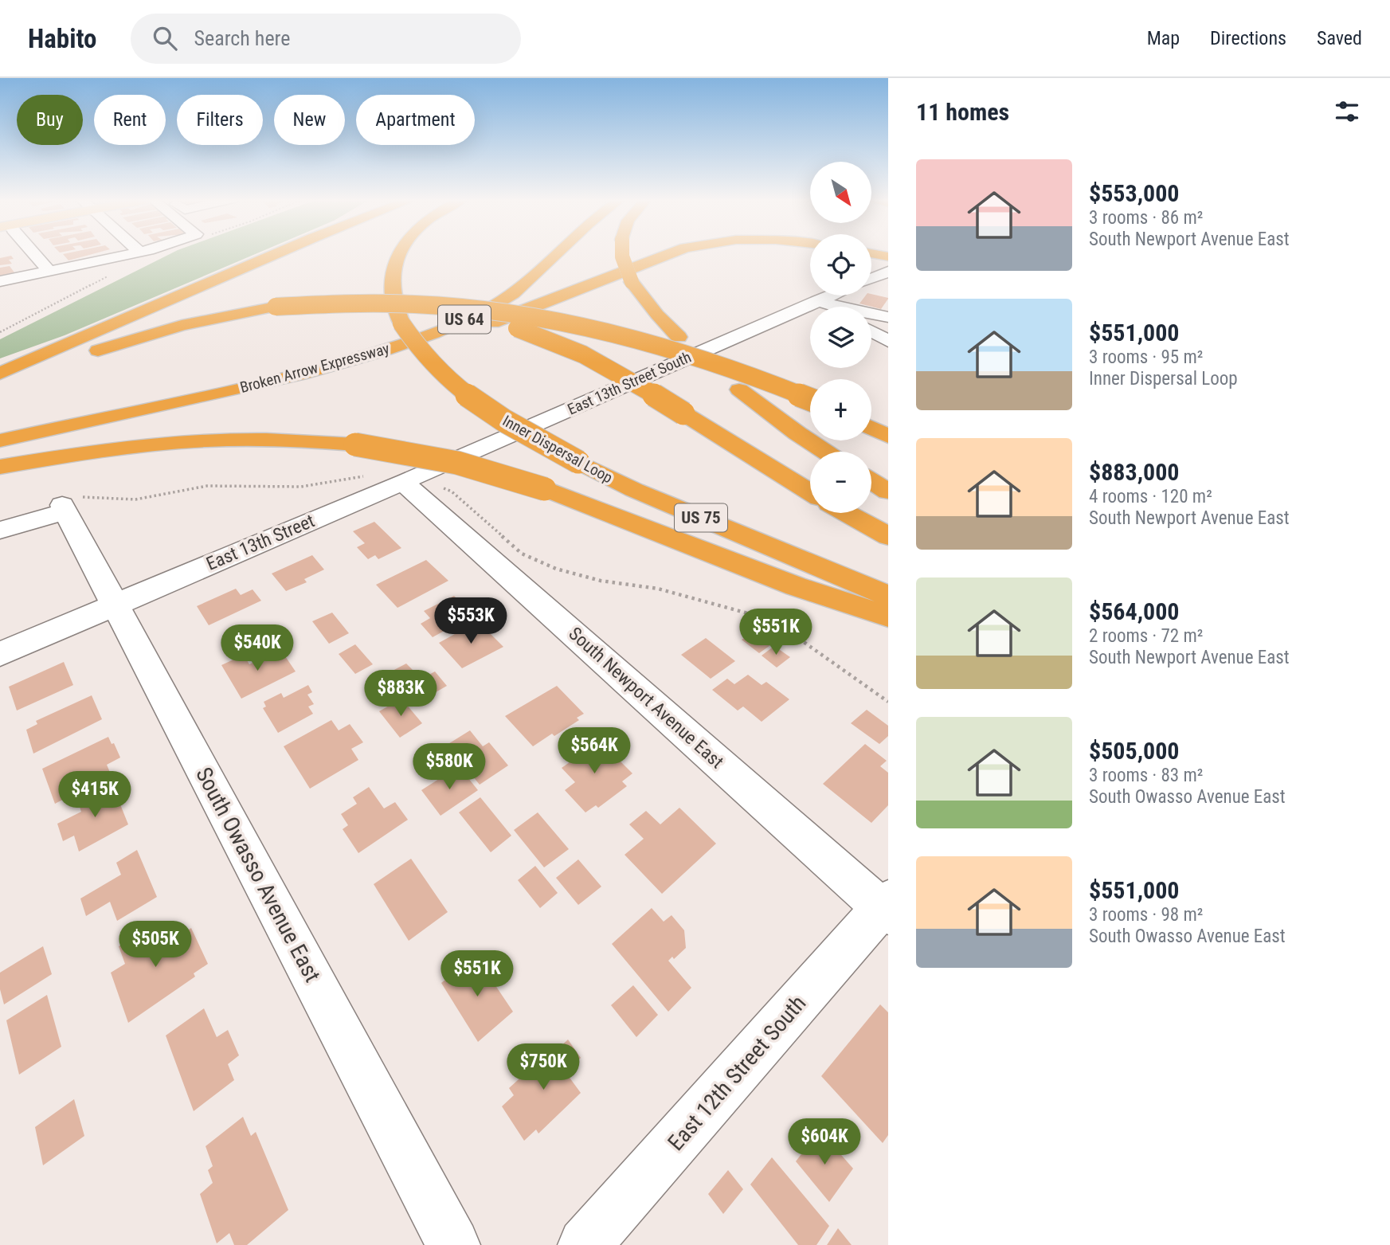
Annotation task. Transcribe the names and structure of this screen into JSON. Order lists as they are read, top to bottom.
{
  "streets": {
    "highway": [
      "US 64",
      "Broken Arrow Expressway",
      "Inner Dispersal Loop",
      "US 75"
    ],
    "street": [
      "East 13th Street South",
      "East 13th Street",
      "South Newport Avenue East",
      "South Owasso Avenue East",
      "East 12th Street South"
    ]
  },
  "crossings": [
    ["East 13th Street South", "East 13th Street"],
    ["East 13th Street South", "South Newport Avenue East"],
    ["East 13th Street", "South Newport Avenue East"],
    ["East 13th Street", "South Owasso Avenue East"],
    ["South Newport Avenue East", "East 12th Street South"]
  ],
  "north": "bottom right",
  "page": {
    "header": "Habito",
    "search": "Search here",
    "nav": ["Map", "Directions", "Saved"],
    "heading": "11 homes",
    "chip": [
      "Buy",
      "Rent",
      "Filters",
      "New",
      "Apartment"
    ],
    "list": [
      {
        "name": "$553,000",
        "note": "3 rooms · 86 m² · South Newport Avenue East"
      },
      {
        "name": "$551,000",
        "note": "3 rooms · 95 m² · Inner Dispersal Loop"
      },
      {
        "name": "$883,000",
        "note": "4 rooms · 120 m² · South Newport Avenue East"
      },
      {
        "name": "$564,000",
        "note": "2 rooms · 72 m² · South Newport Avenue East"
      },
      {
        "name": "$505,000",
        "note": "3 rooms · 83 m² · South Owasso Avenue East"
      },
      {
        "name": "$551,000",
        "note": "3 rooms · 98 m² · South Owasso Avenue East"
      }
    ],
    "map_buttons": ["+", "−"],
    "price": [
      "$553K",
      "$551K",
      "$540K",
      "$883K",
      "$564K",
      "$580K",
      "$415K",
      "$505K",
      "$551K",
      "$750K",
      "$604K"
    ]
  }
}
